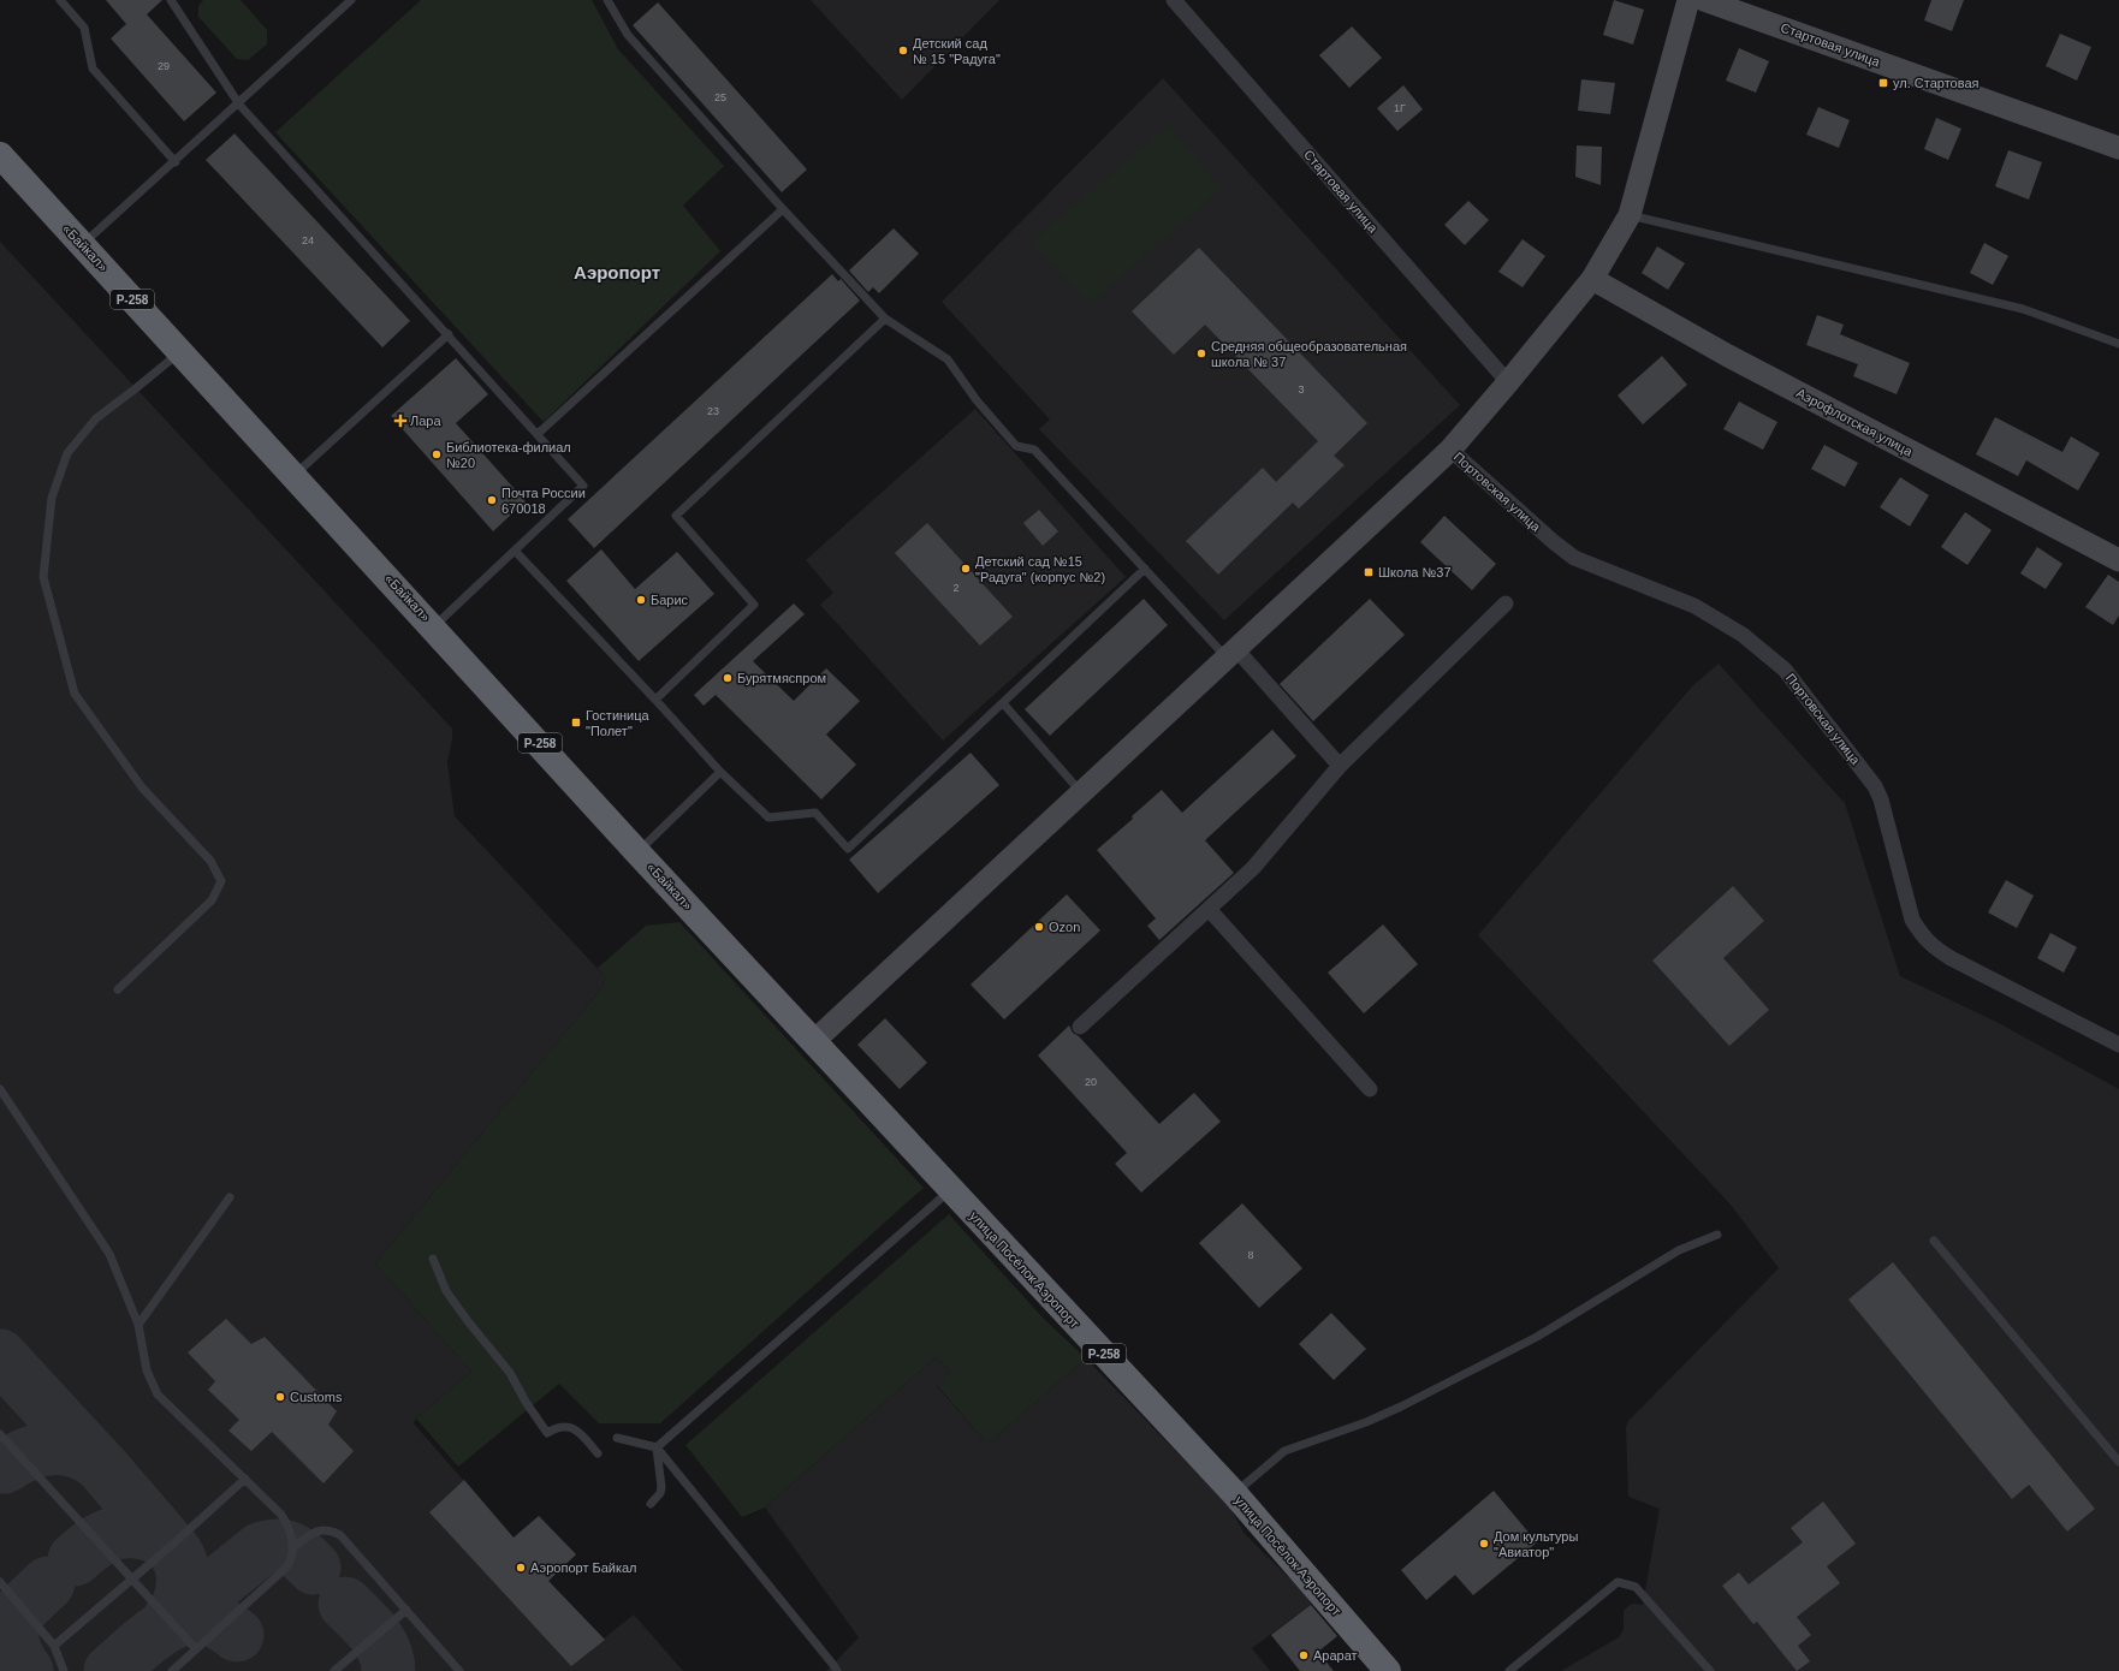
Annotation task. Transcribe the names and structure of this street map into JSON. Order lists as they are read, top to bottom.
{
  "streets": {
    "highway": ["«Байкал»", "Р-258", "улица Посёлок Аэропорт"],
    "main road": ["Стартовая улица", "Аэрофлотская улица"],
    "street": ["Портовская улица"]
  },
  "crossings": [
    ["«Байкал»", "улица Посёлок Аэропорт"]
  ],
  "districts": ["Аэропорт"],
  "places": {
    "other": [
      "Детский сад № 15 \"Радуга\"",
      "Средняя общеобразовательная школа № 37",
      "Библиотека-филиал №20",
      "Почта России 670018",
      "Детский сад №15 \"Радуга\" (корпус №2)",
      "Барис",
      "Бурятмяспром",
      "Ozon",
      "Customs",
      "Дом культуры \"Авиатор\"",
      "Аэропорт Байкал",
      "Арарат"
    ],
    "transit": ["ул. Стартовая", "Школа №37", "Гостиница \"Полет\""],
    "health": ["Лара"]
  },
  "house_numbers": [
    "29",
    "25",
    "1Г",
    "24",
    "3",
    "23",
    "2",
    "20",
    "8"
  ]
}
